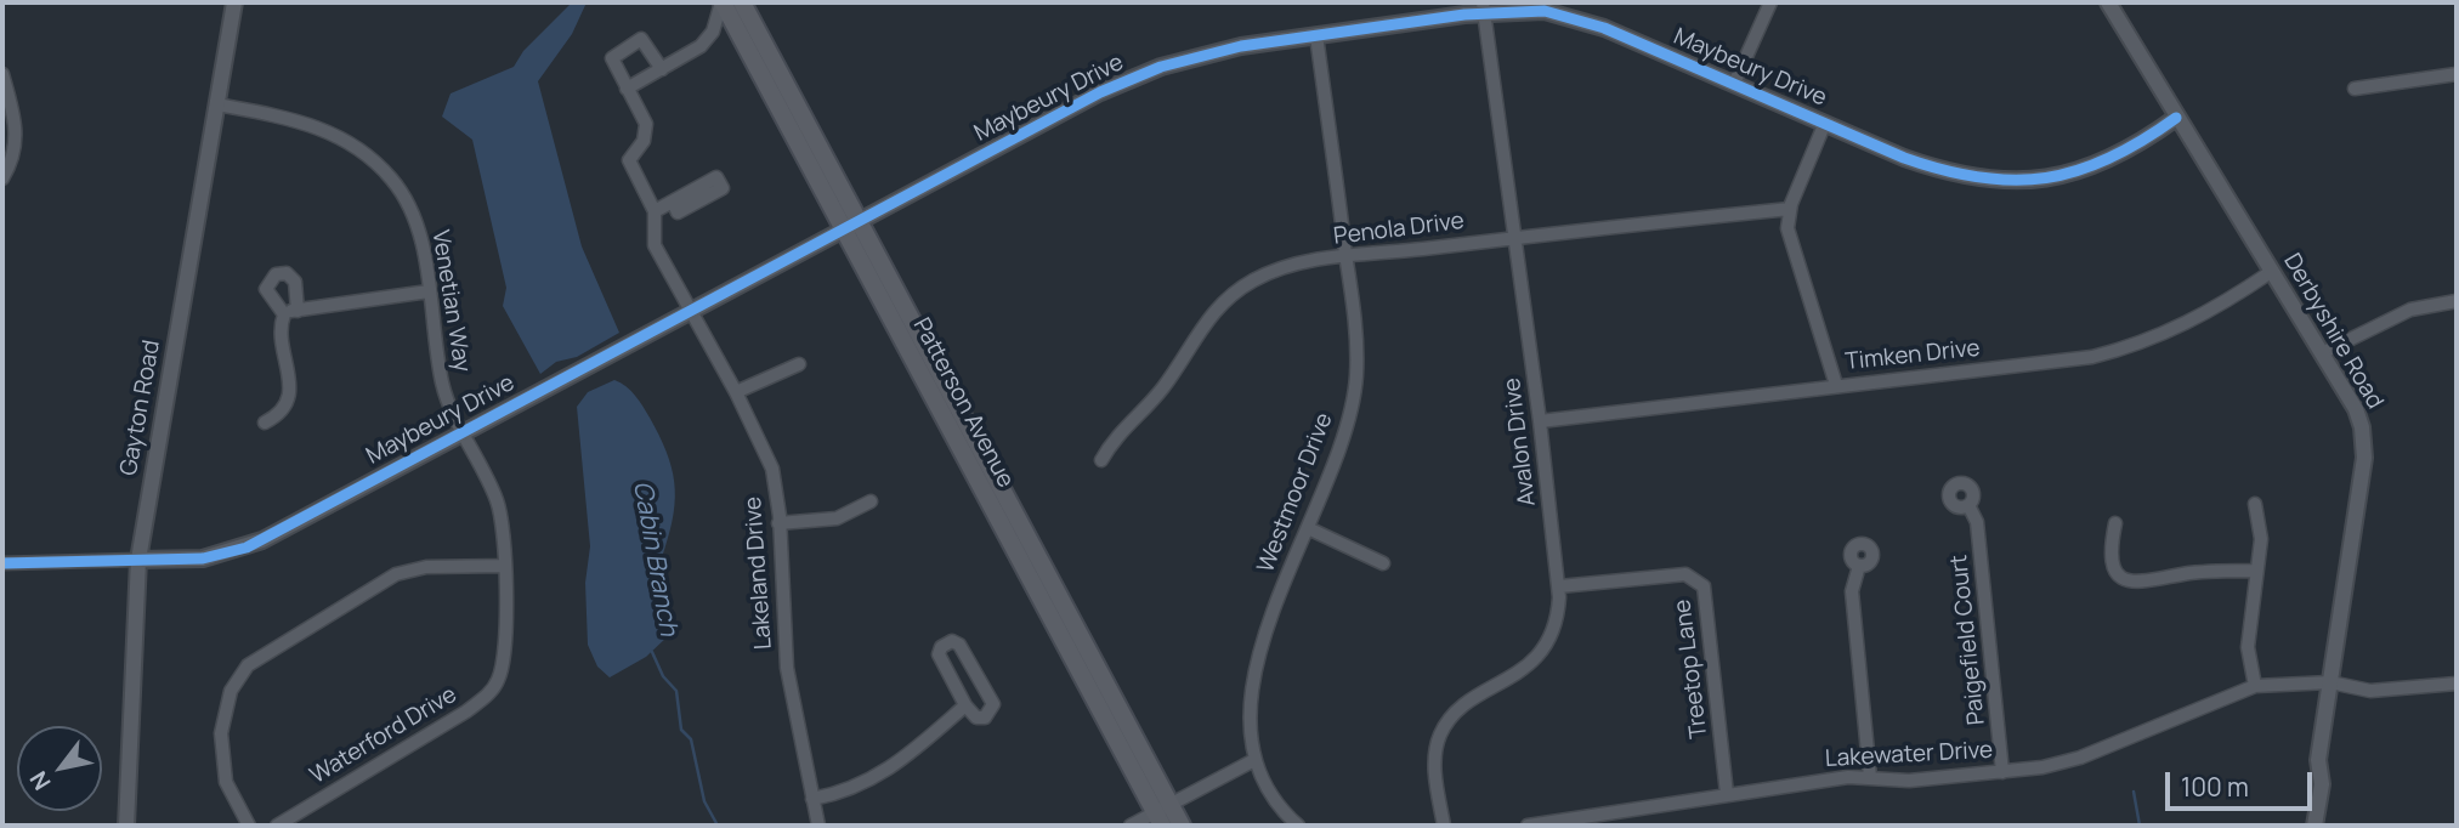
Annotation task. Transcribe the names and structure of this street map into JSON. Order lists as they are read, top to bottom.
{
  "streets": {
    "main road": ["Patterson Avenue"],
    "street": [
      "Maybeury Drive",
      "Penola Drive",
      "Venetian Way",
      "Derbyshire Road",
      "Timken Drive",
      "Gayton Road",
      "Avalon Drive",
      "Westmoor Drive",
      "Lakeland Drive",
      "Paigefield Court",
      "Treetop Lane",
      "Waterford Drive",
      "Lakewater Drive"
    ]
  },
  "crossings": [
    ["Maybeury Drive", "Venetian Way"],
    ["Maybeury Drive", "Derbyshire Road"],
    ["Maybeury Drive", "Patterson Avenue"],
    ["Maybeury Drive", "Gayton Road"],
    ["Maybeury Drive", "Avalon Drive"],
    ["Maybeury Drive", "Westmoor Drive"],
    ["Maybeury Drive", "Lakeland Drive"],
    ["Penola Drive", "Avalon Drive"],
    ["Penola Drive", "Westmoor Drive"],
    ["Venetian Way", "Gayton Road"],
    ["Venetian Way", "Waterford Drive"],
    ["Derbyshire Road", "Timken Drive"],
    ["Derbyshire Road", "Lakewater Drive"],
    ["Timken Drive", "Avalon Drive"],
    ["Avalon Drive", "Treetop Lane"],
    ["Paigefield Court", "Lakewater Drive"],
    ["Treetop Lane", "Lakewater Drive"]
  ],
  "water": ["Cabin Branch"],
  "scale_bar": "100 m",
  "north": "bottom left"
}
